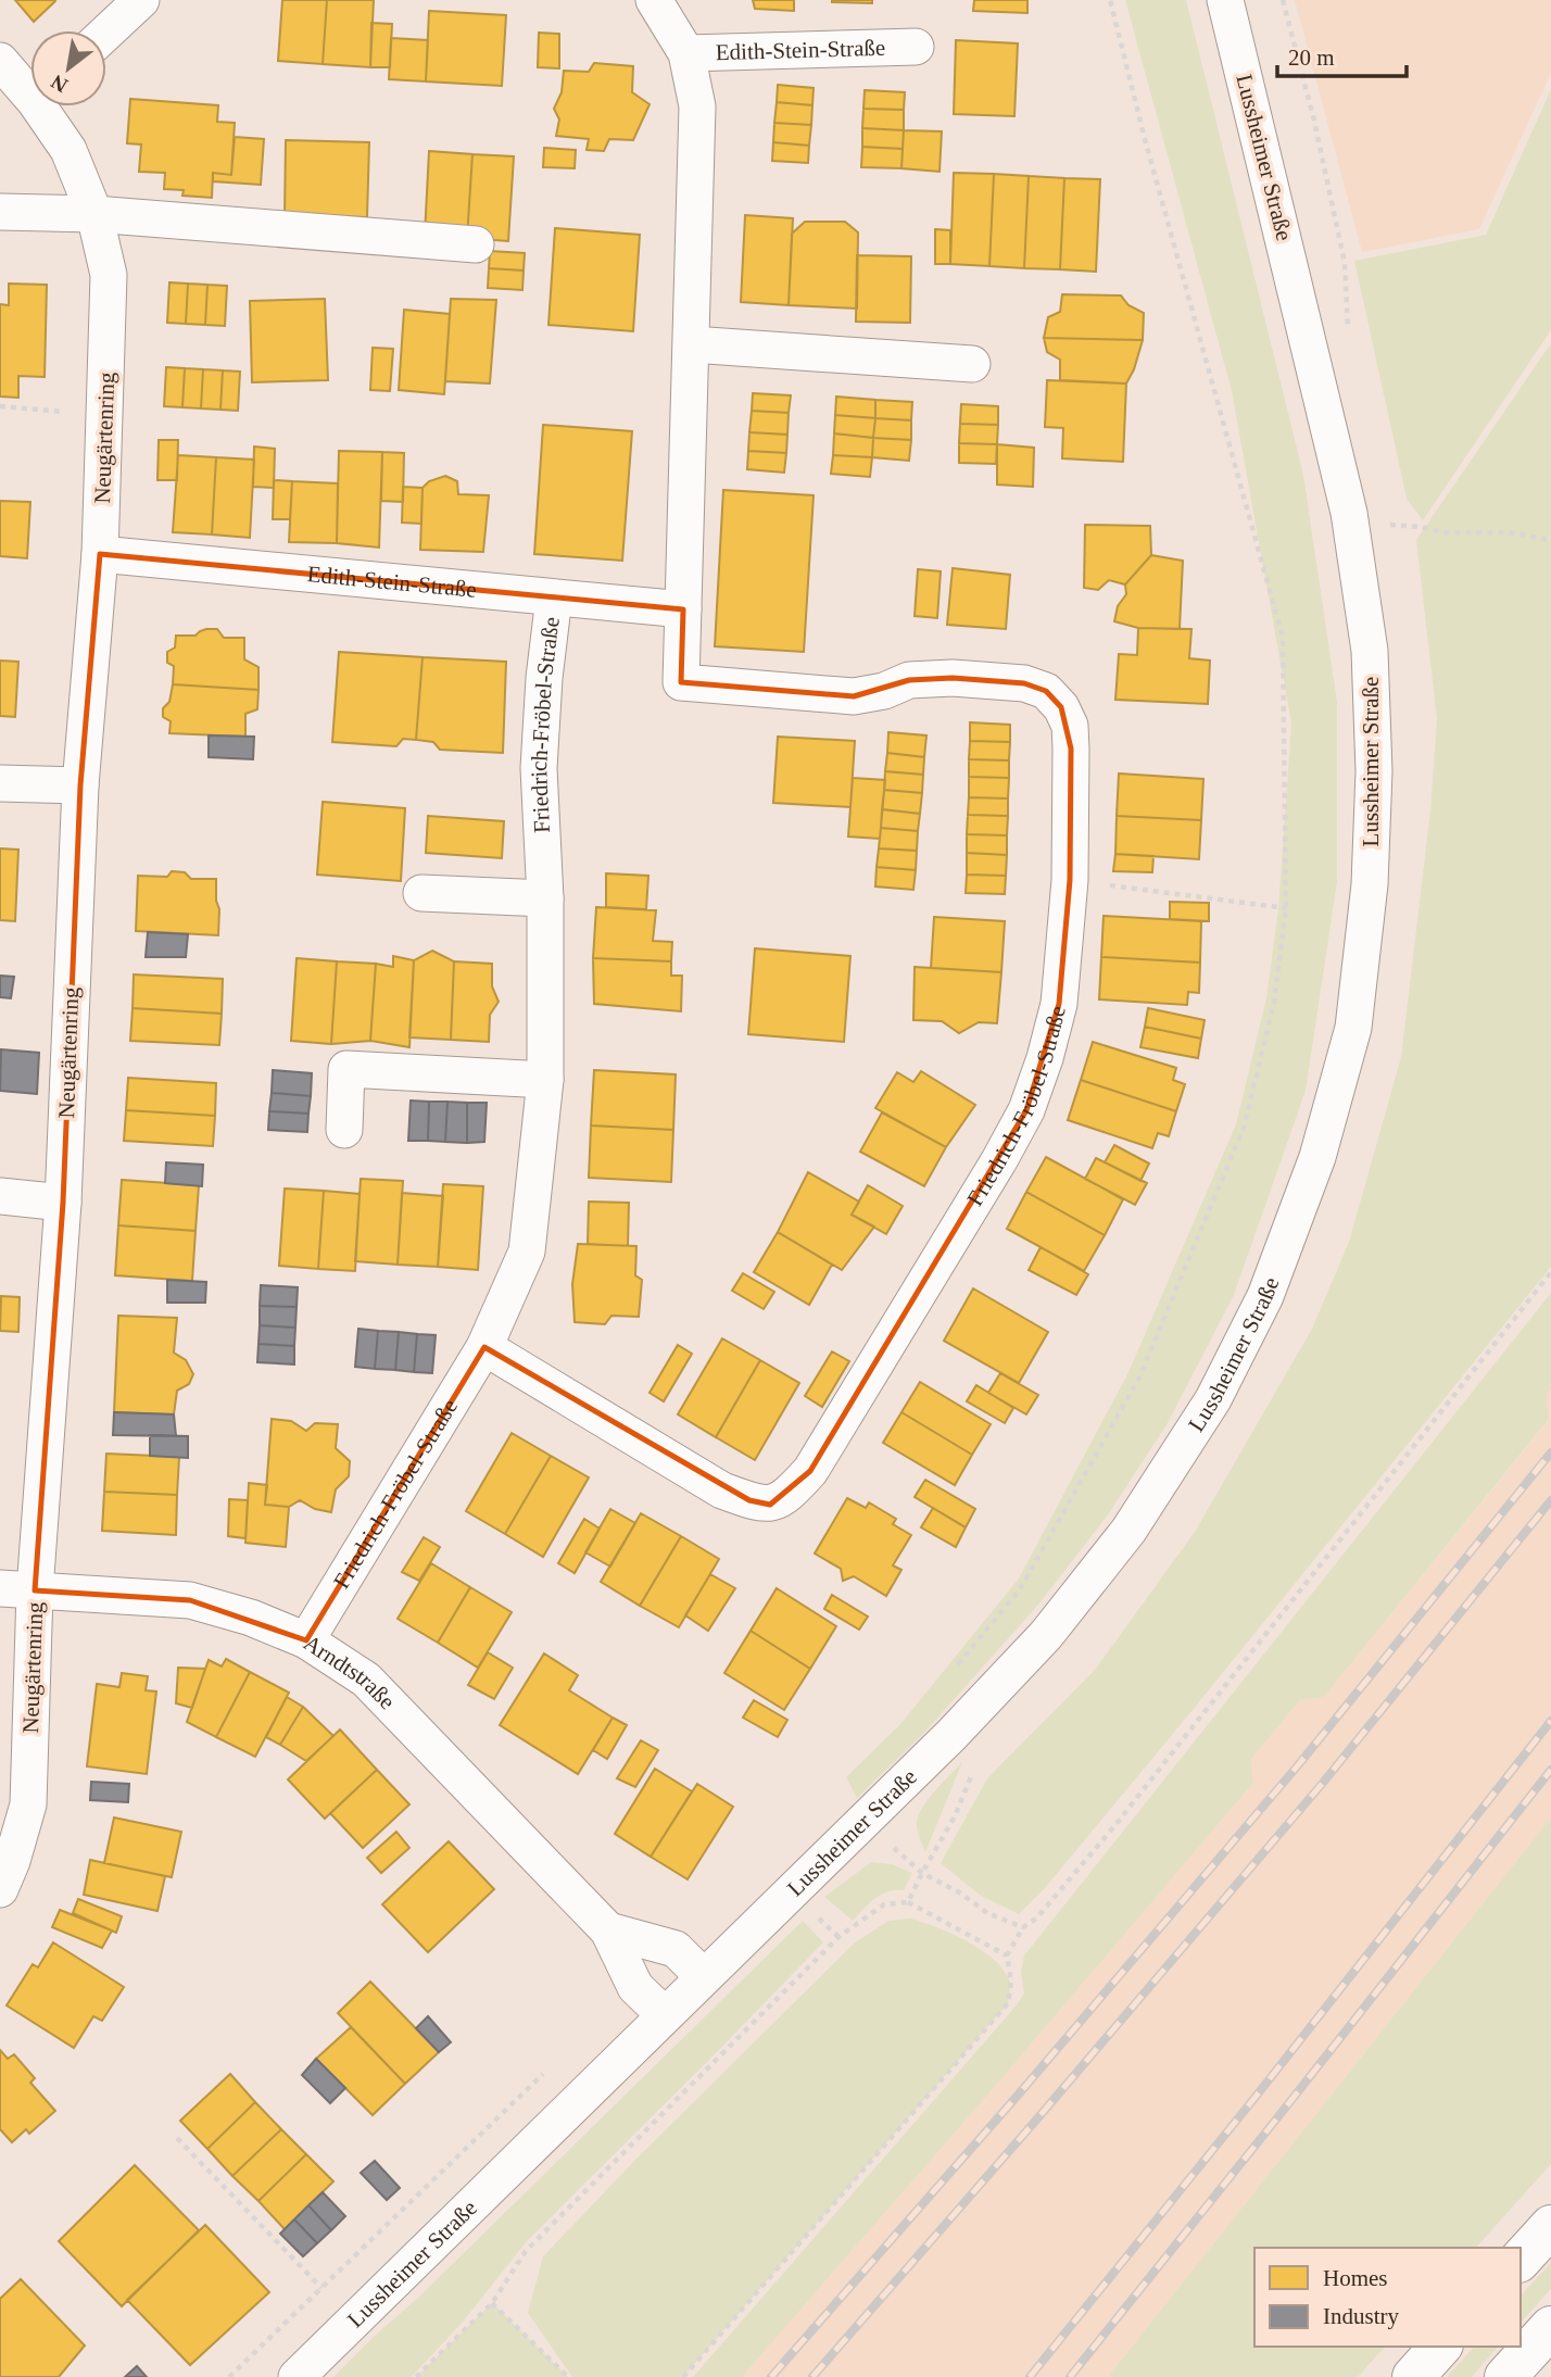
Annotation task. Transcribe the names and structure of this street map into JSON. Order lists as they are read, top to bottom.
{
  "streets": {
    "street": [
      "Edith-Stein-Straße",
      "Lussheimer Straße",
      "Neugärtenring",
      "Friedrich-Fröbel-Straße",
      "Arndtstraße"
    ]
  },
  "crossings": [
    ["Edith-Stein-Straße", "Neugärtenring"],
    ["Edith-Stein-Straße", "Friedrich-Fröbel-Straße"],
    ["Lussheimer Straße", "Arndtstraße"],
    ["Neugärtenring", "Arndtstraße"],
    ["Friedrich-Fröbel-Straße", "Arndtstraße"]
  ],
  "legend": ["Homes", "Industry"],
  "scale_bar": "20 m",
  "north": "bottom left"
}
